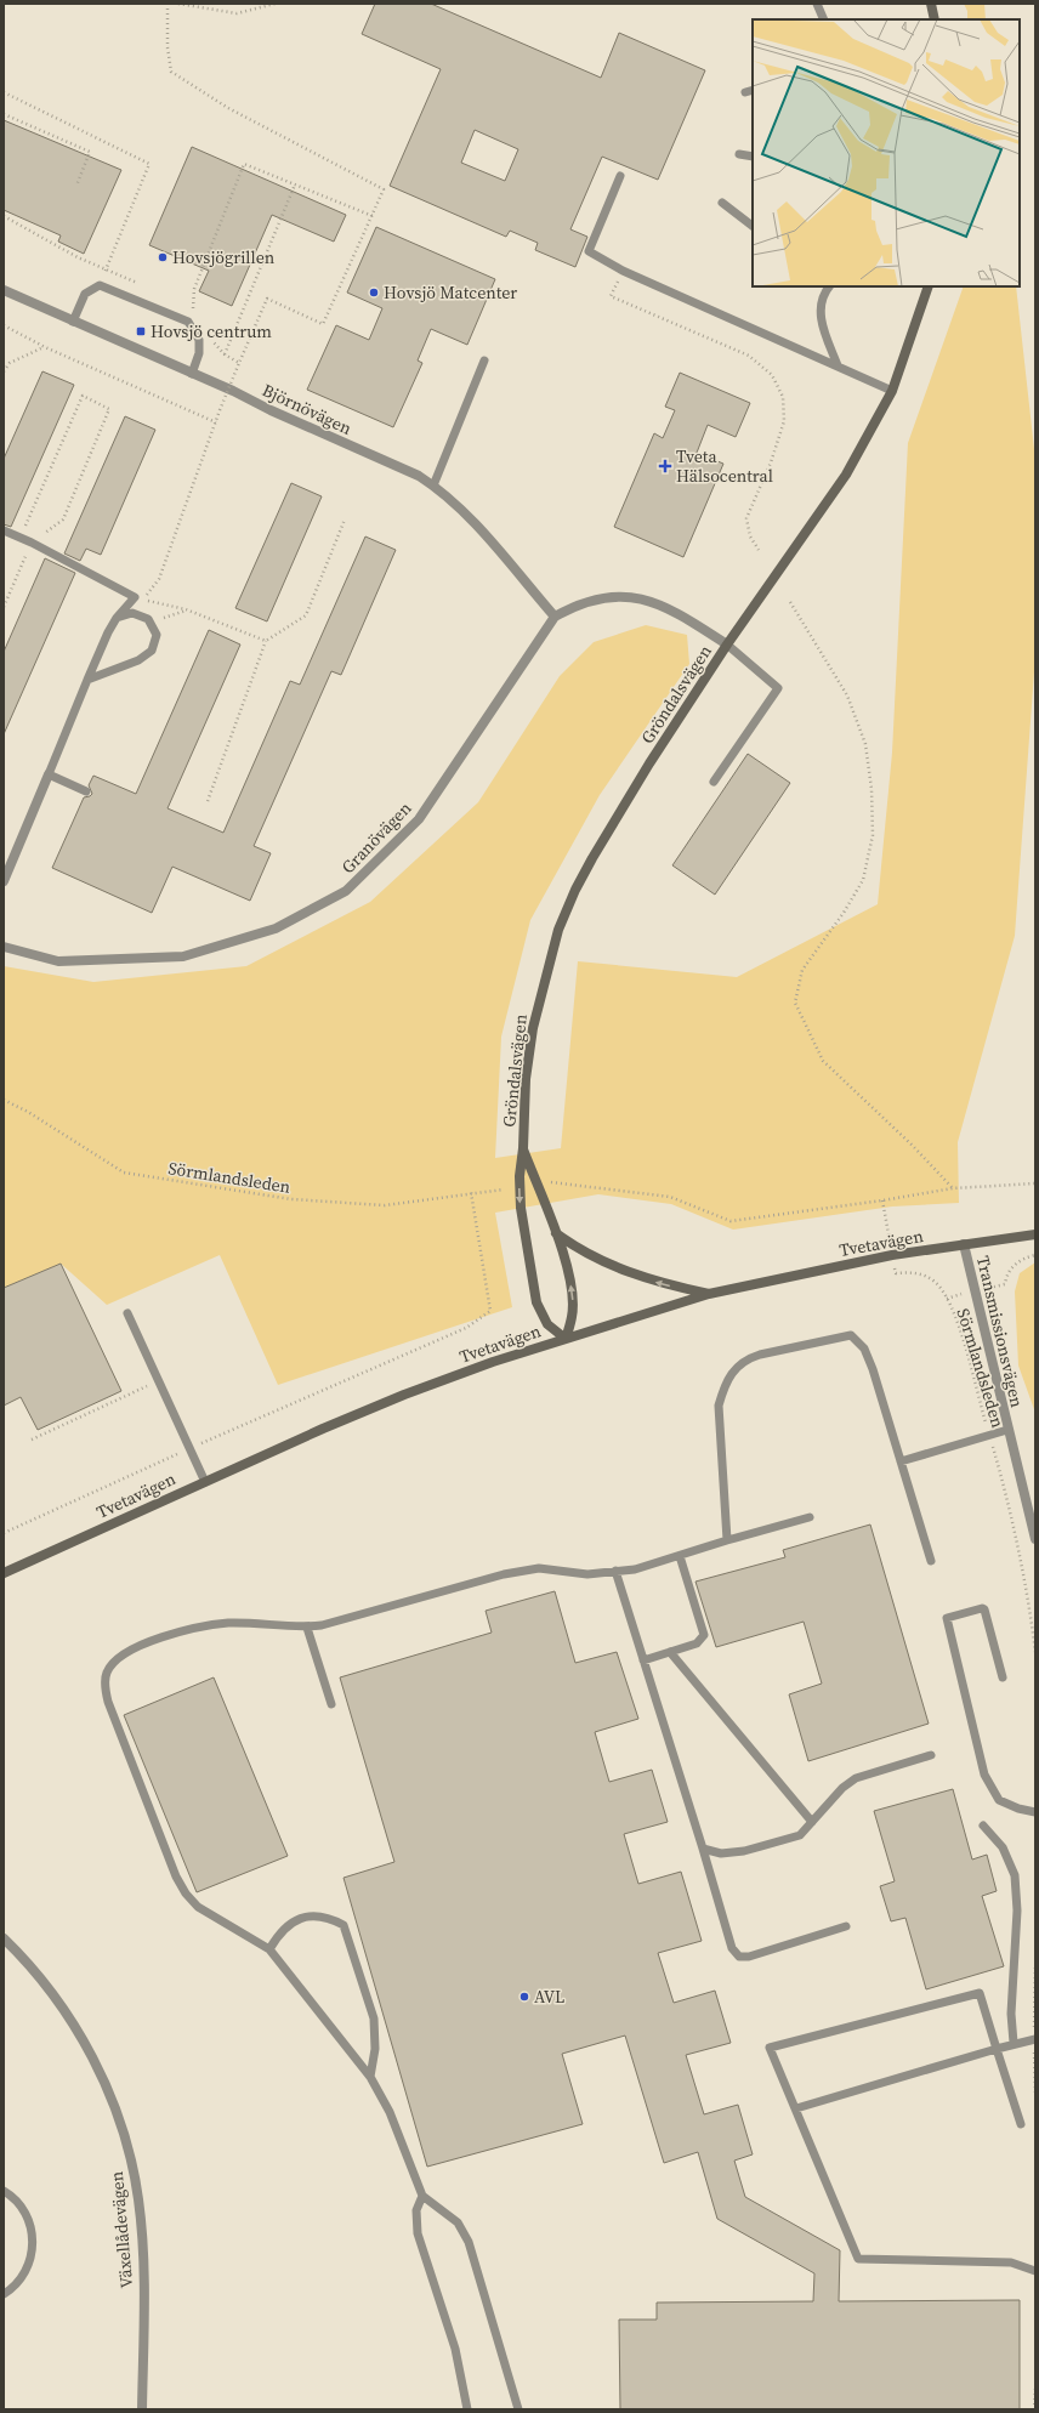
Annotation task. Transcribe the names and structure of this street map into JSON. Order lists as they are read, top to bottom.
{
  "streets": {
    "street": [
      "Björnövägen",
      "Gröndalsvägen",
      "Granövägen",
      "Tvetavägen",
      "Transmissionsvägen",
      "Växellådevägen"
    ],
    "path": ["Sörmlandsleden"]
  },
  "crossings": [
    ["Björnövägen", "Granövägen"],
    ["Gröndalsvägen", "Granövägen"],
    ["Gröndalsvägen", "Tvetavägen"],
    ["Sörmlandsleden", "Tvetavägen"],
    ["Tvetavägen", "Transmissionsvägen"]
  ],
  "places": {
    "other": ["Hovsjögrillen", "Hovsjö Matcenter", "AVL"],
    "transit": ["Hovsjö centrum"],
    "health": ["Tveta Hälsocentral"]
  }
}
